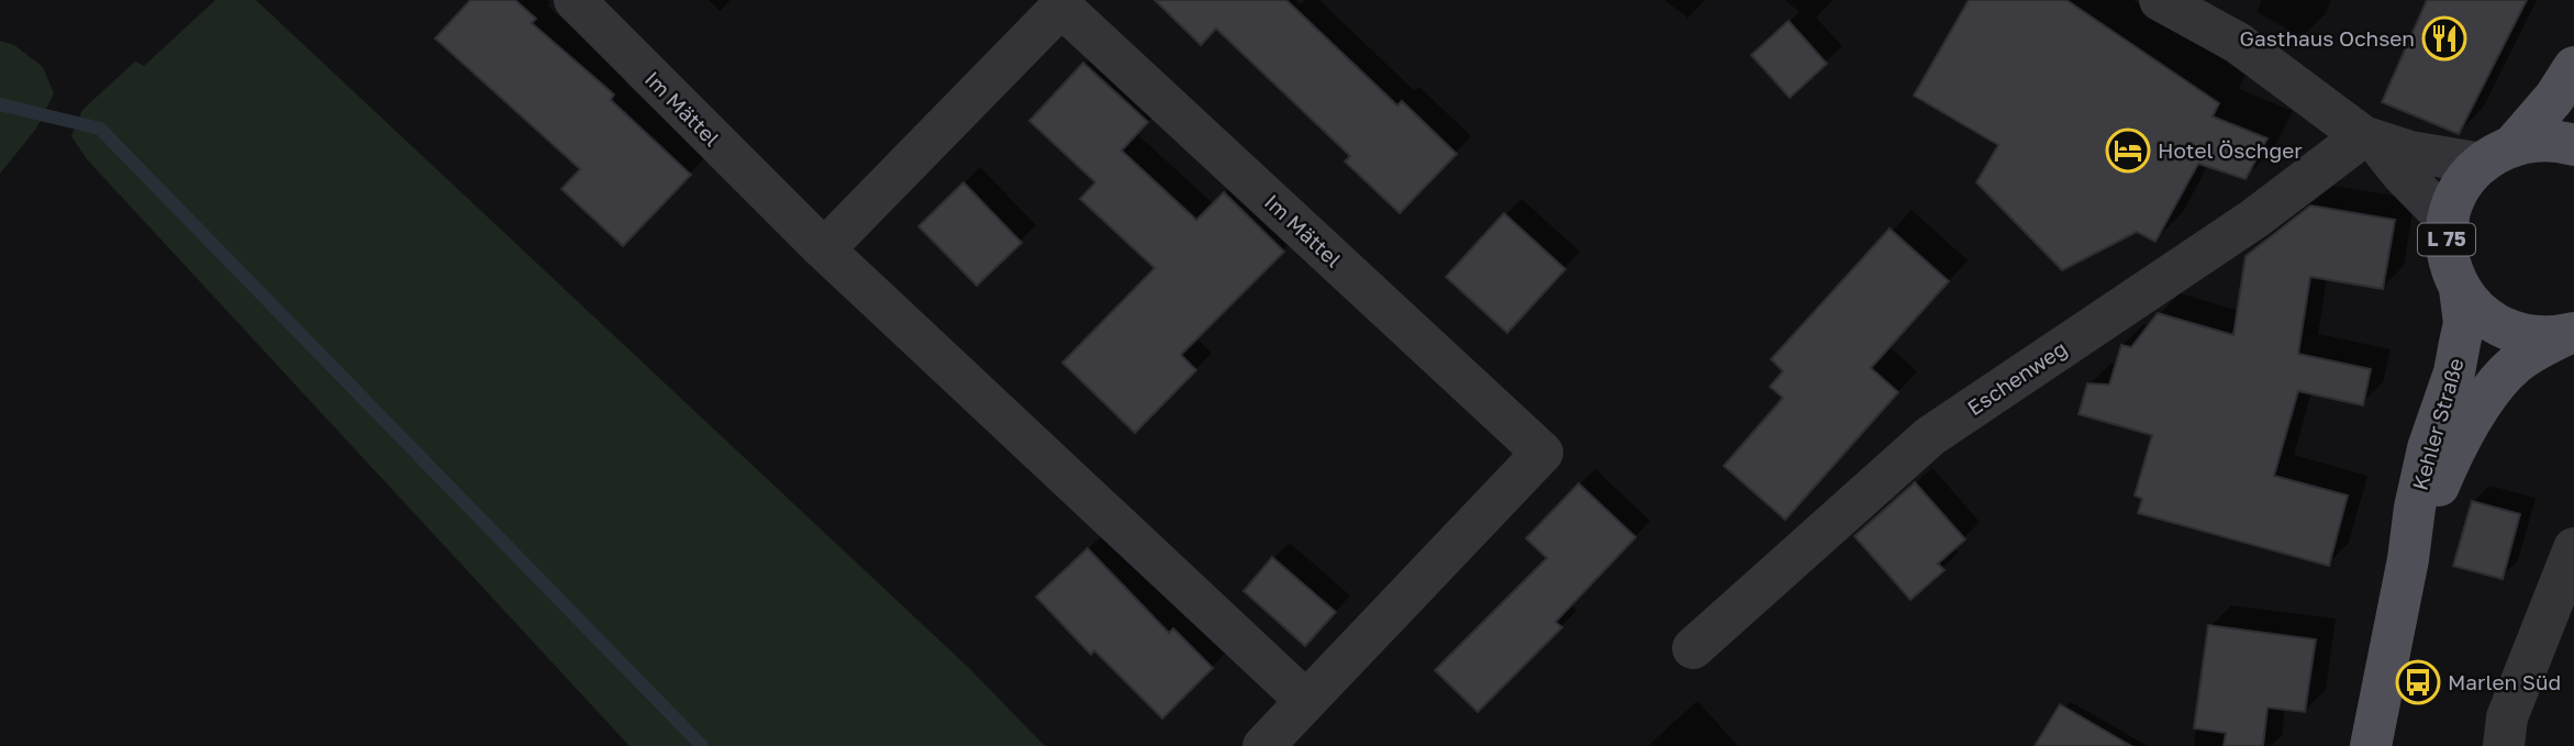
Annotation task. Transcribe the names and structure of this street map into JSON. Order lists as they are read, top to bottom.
{
  "streets": {
    "main road": ["L 75", "Kehler Straße"],
    "street": ["Im Mättel", "Eschenweg"]
  },
  "places": {
    "restaurant": ["Gasthaus Ochsen"],
    "hotel": ["Hotel Öschger"],
    "bus stop": ["Marlen Süd"]
  }
}
